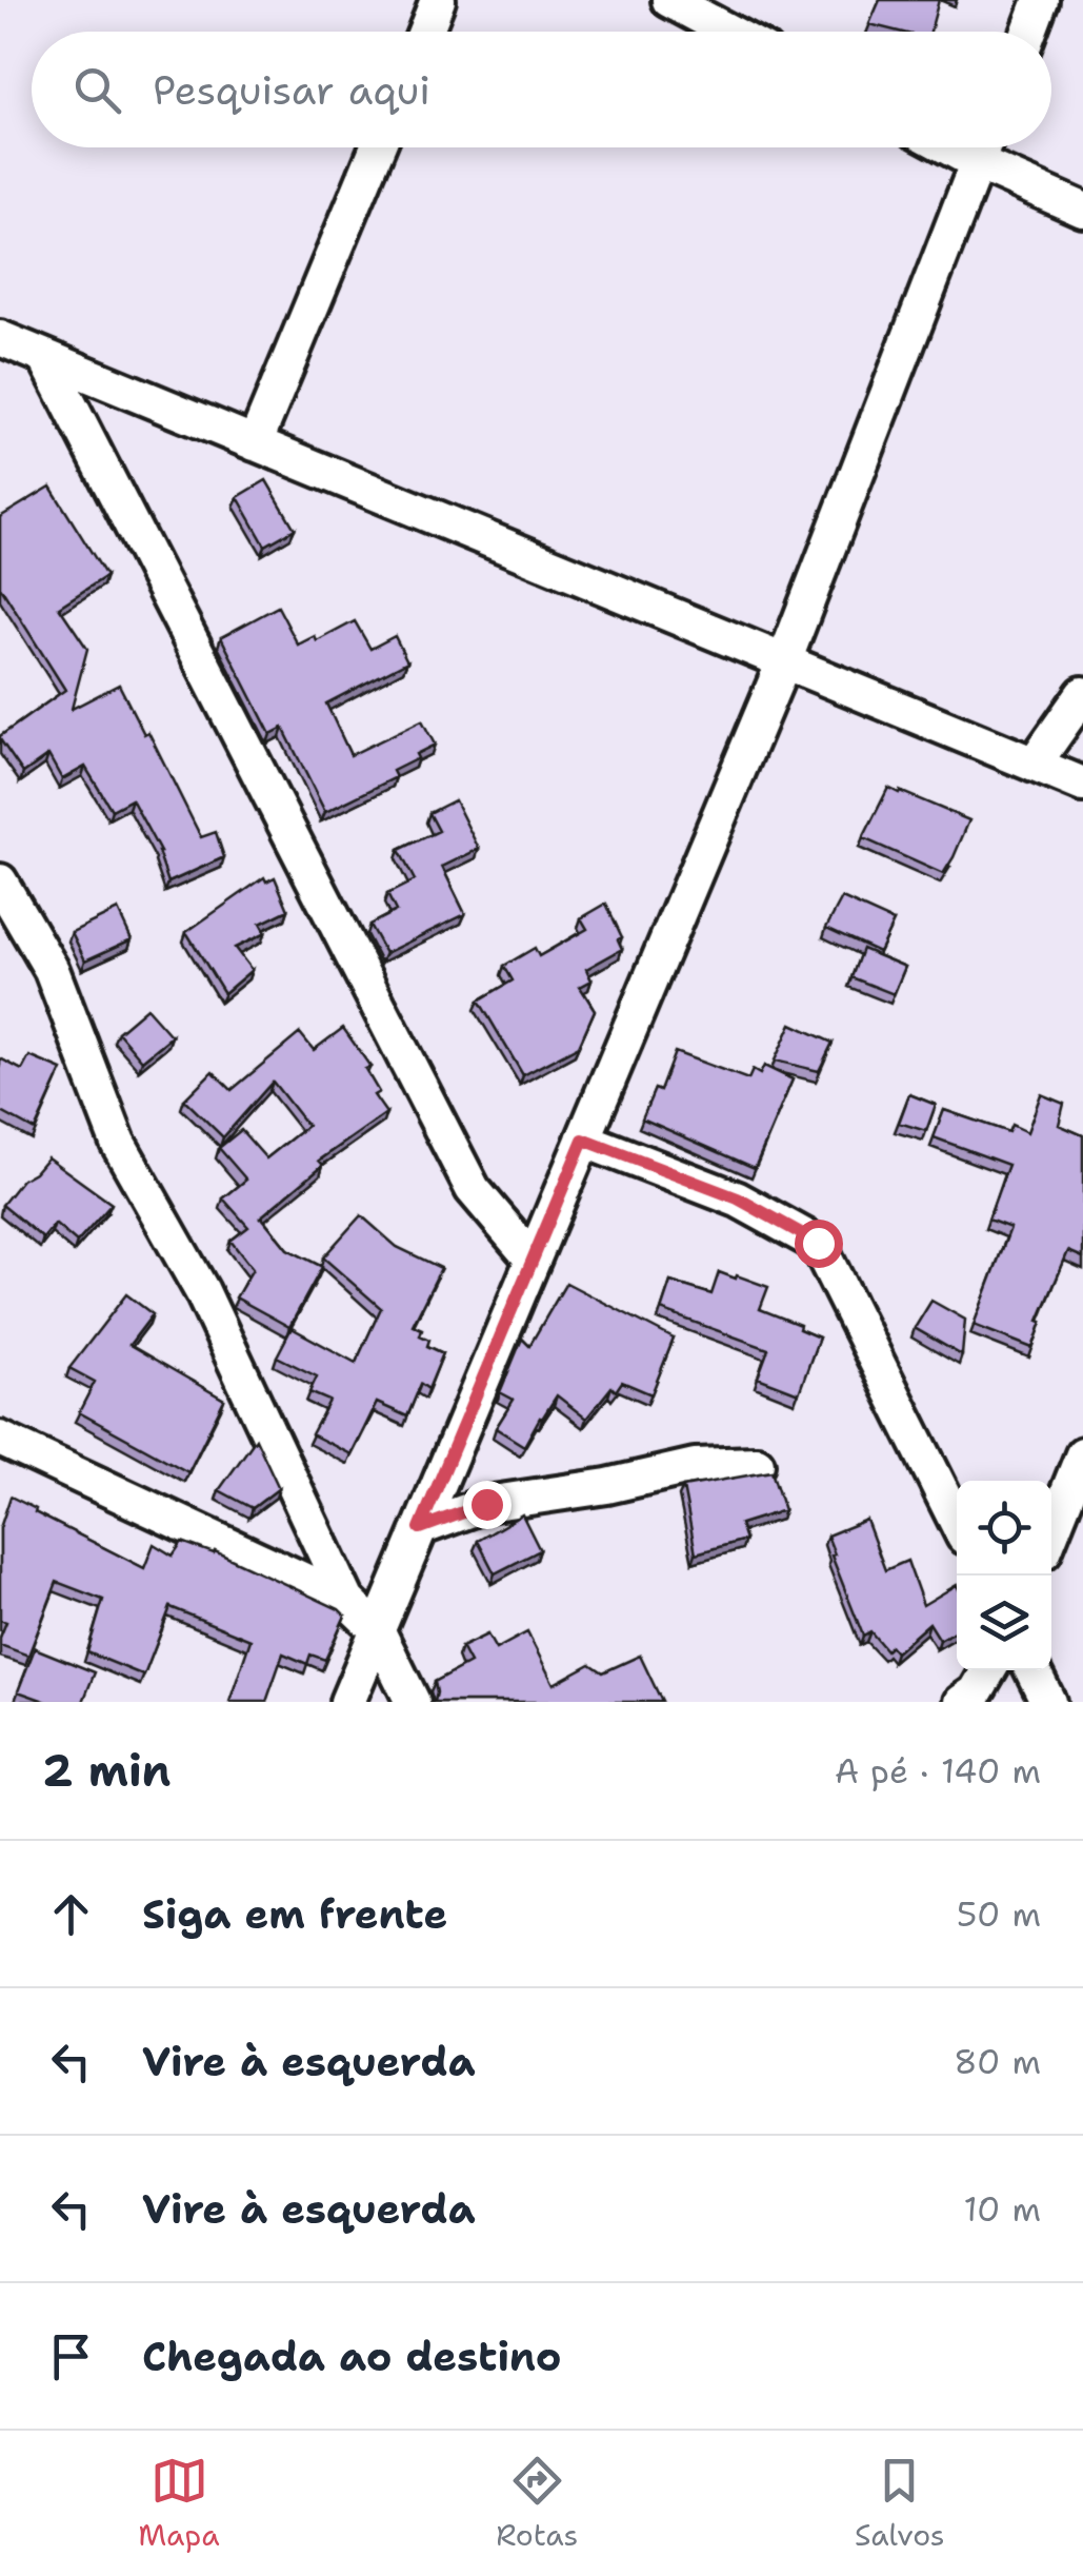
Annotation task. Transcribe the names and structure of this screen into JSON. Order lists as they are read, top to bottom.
{
  "page": {
    "search": "Pesquisar aqui",
    "heading": ["2 min", "A pé · 140 m"],
    "list": [
      ["Siga em frente", "50 m"],
      ["Vire à esquerda", "80 m"],
      ["Vire à esquerda", "10 m"],
      "Chegada ao destino"
    ],
    "nav": ["Mapa", "Rotas", "Salvos"]
  }
}
